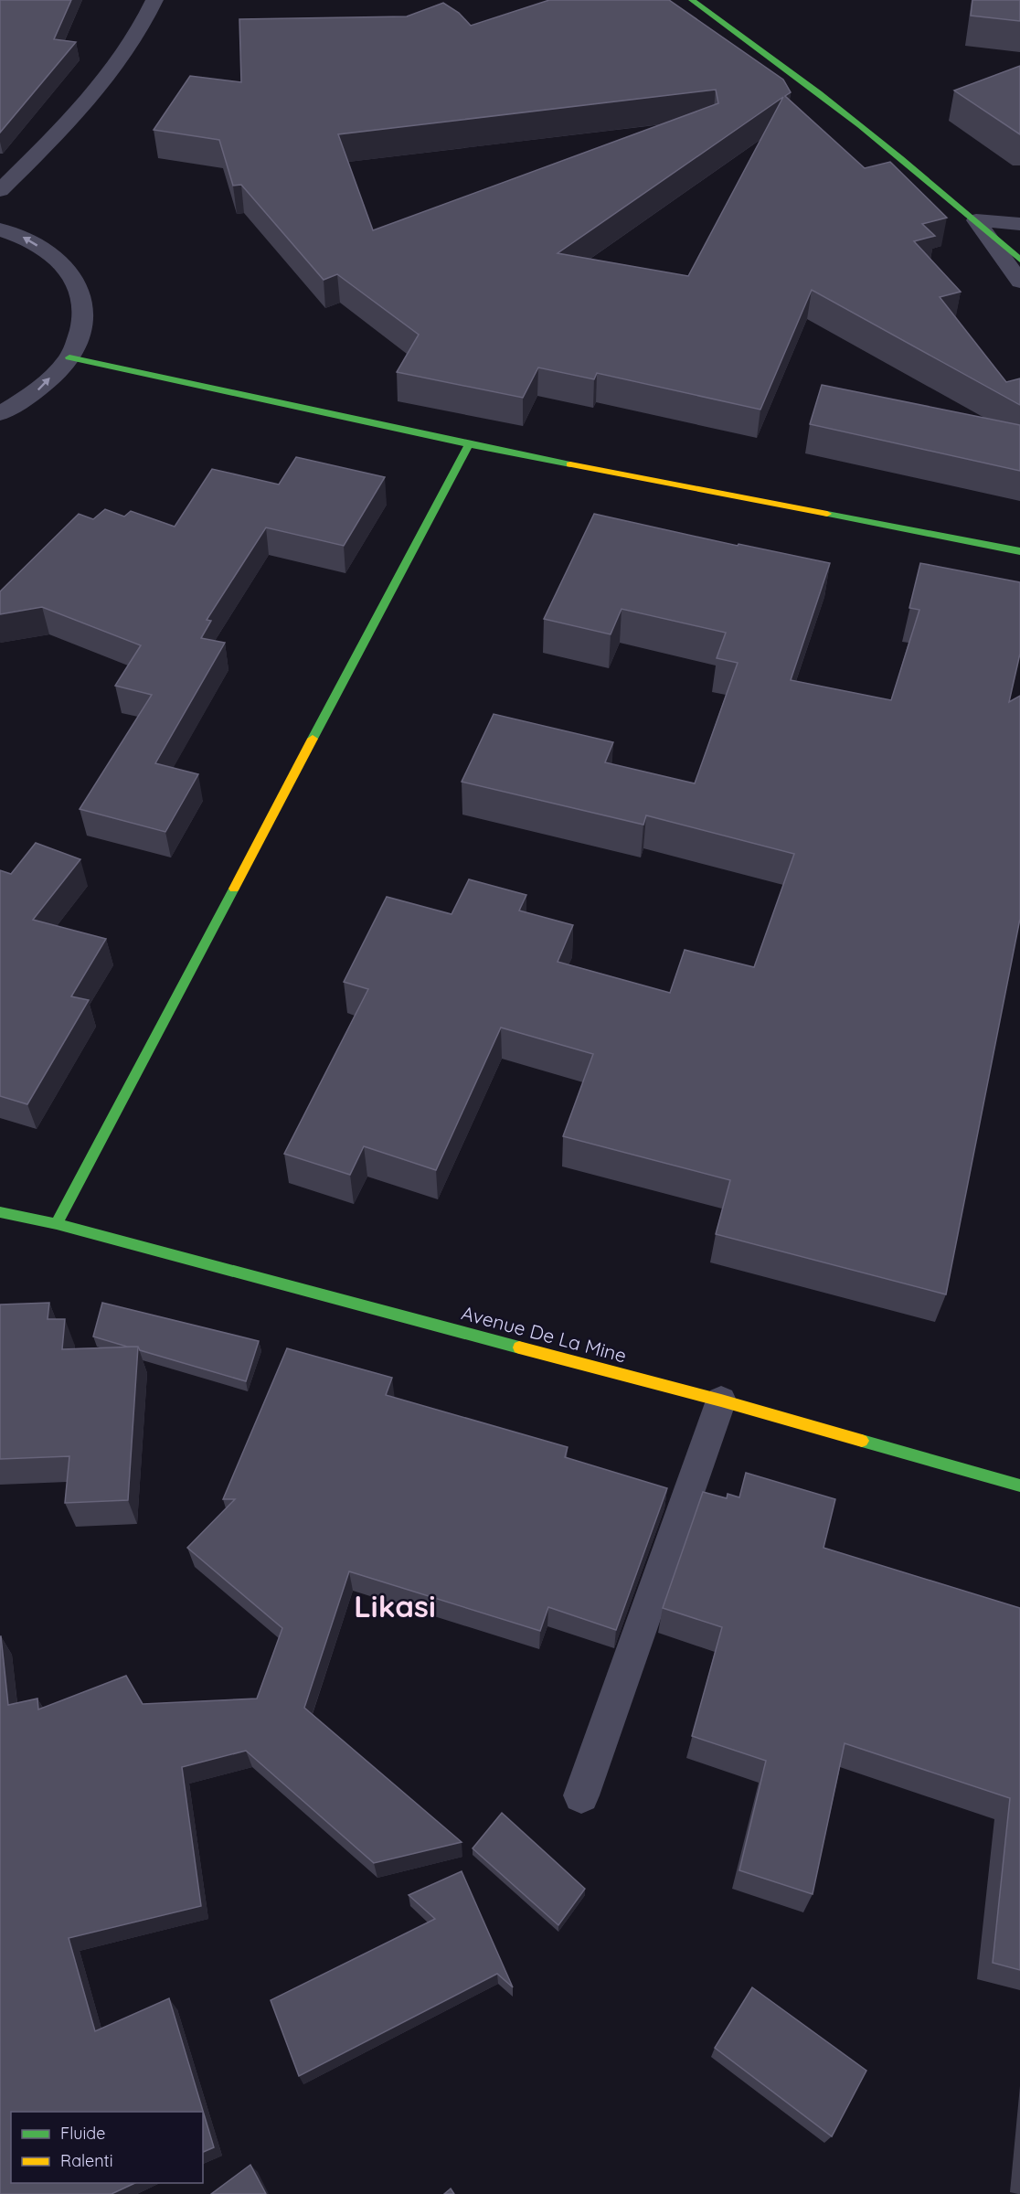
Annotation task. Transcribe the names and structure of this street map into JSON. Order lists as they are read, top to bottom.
{
  "streets": {
    "street": ["Avenue De La Mine"]
  },
  "districts": ["Likasi"],
  "legend": ["Fluide", "Ralenti"]
}
